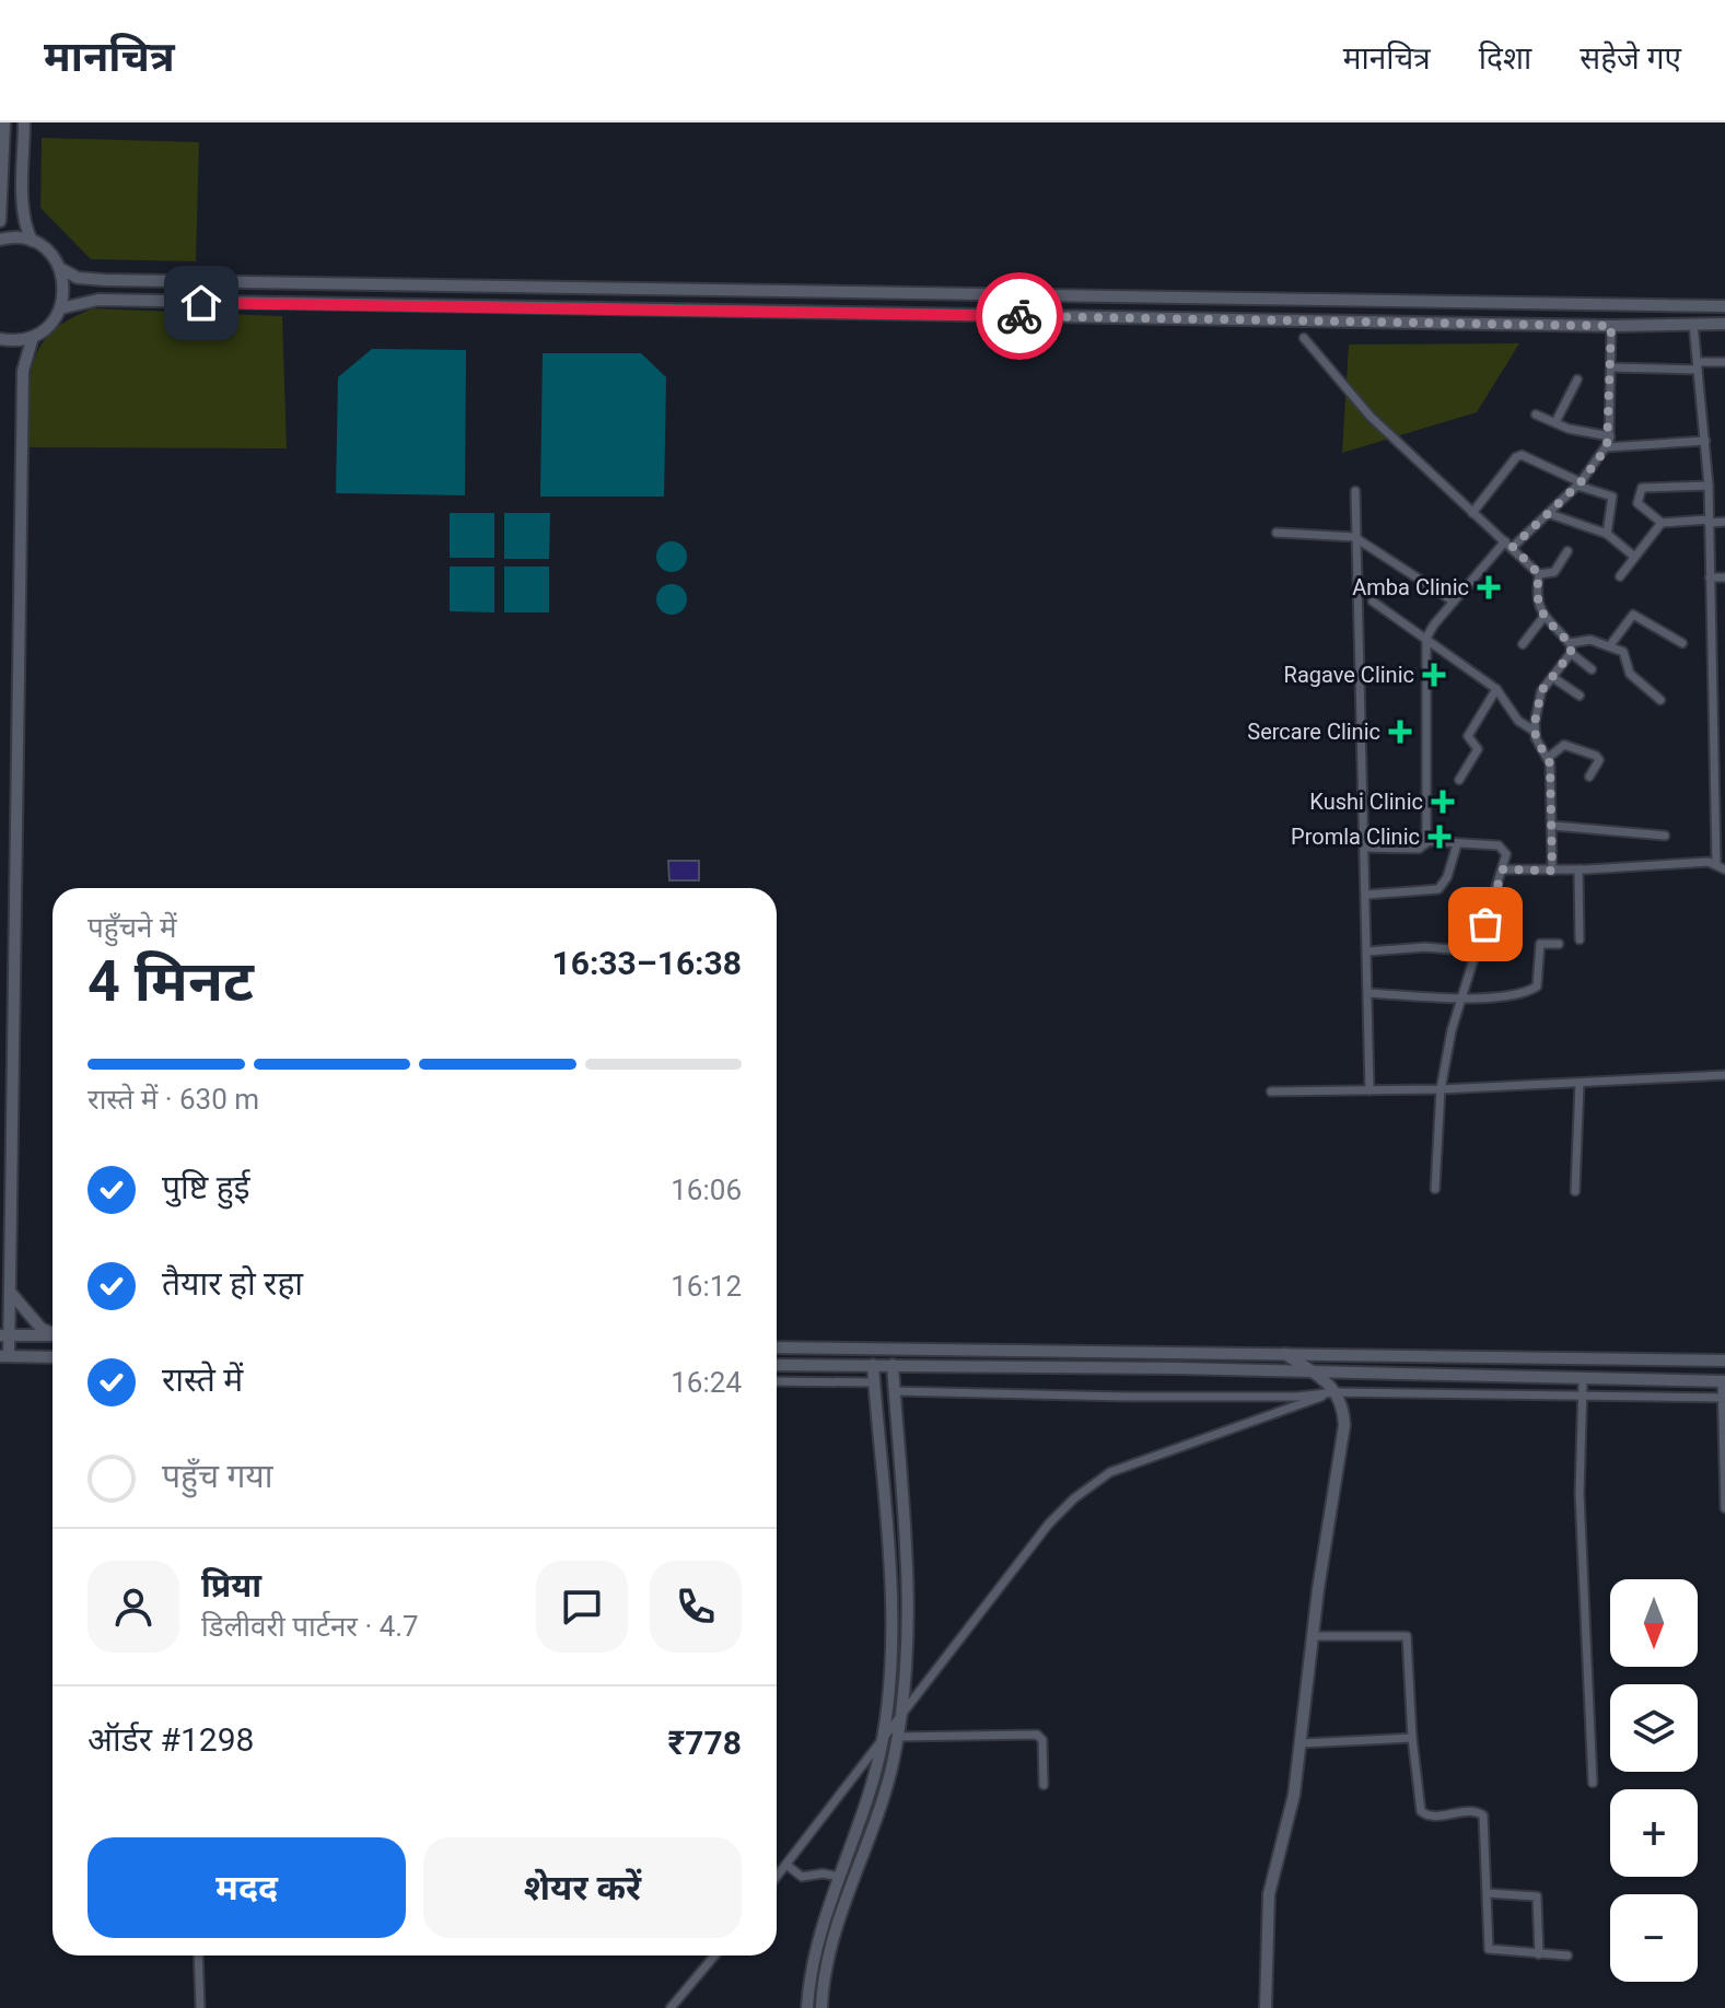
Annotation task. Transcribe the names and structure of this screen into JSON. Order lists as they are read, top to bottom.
{
  "places": {
    "health": [
      "Amba Clinic",
      "Ragave Clinic",
      "Sercare Clinic",
      "Kushi Clinic",
      "Promla Clinic"
    ]
  },
  "north": "bottom",
  "page": {
    "header": "मानचित्र",
    "nav": ["मानचित्र", "दिशा", "सहेजे गए"],
    "heading": ["4 मिनट", "पहुँचने में", "16:33–16:38"],
    "panel": [
      "प्रिया",
      "डिलीवरी पार्टनर · 4.7",
      "ऑर्डर #1298",
      "₹778"
    ],
    "bar": "रास्ते में · 630 m",
    "list": [
      ["पुष्टि हुई", "16:06"],
      ["तैयार हो रहा", "16:12"],
      ["रास्ते में", "16:24"],
      "पहुँच गया"
    ],
    "map_buttons": ["+", "−"],
    "buttons": ["मदद", "शेयर करें"]
  }
}
